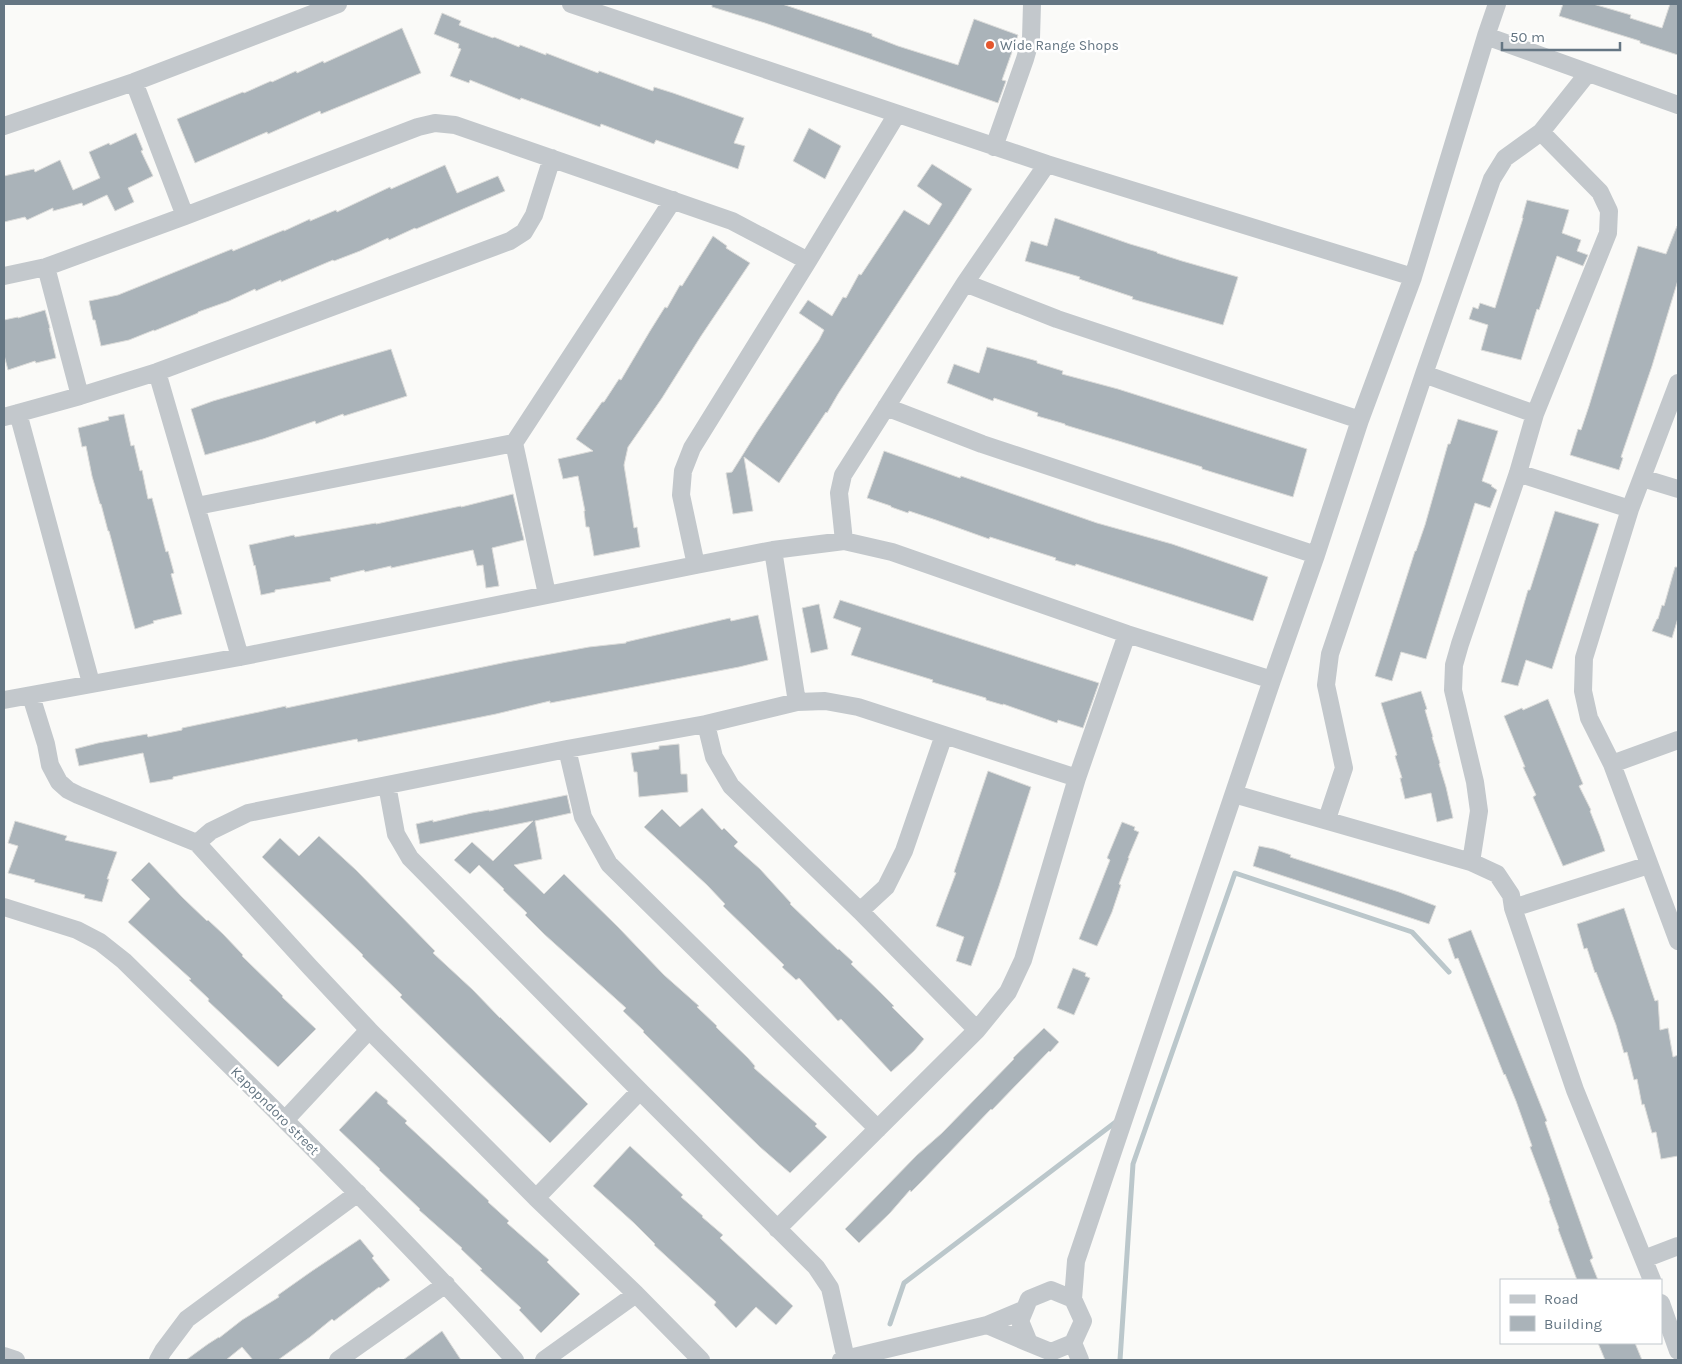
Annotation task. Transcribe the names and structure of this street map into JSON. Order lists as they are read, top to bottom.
{
  "streets": {
    "street": ["Kapopndoro street"]
  },
  "places": ["Wide Range Shops"],
  "legend": ["Road", "Building"],
  "scale_bar": "50 m"
}
